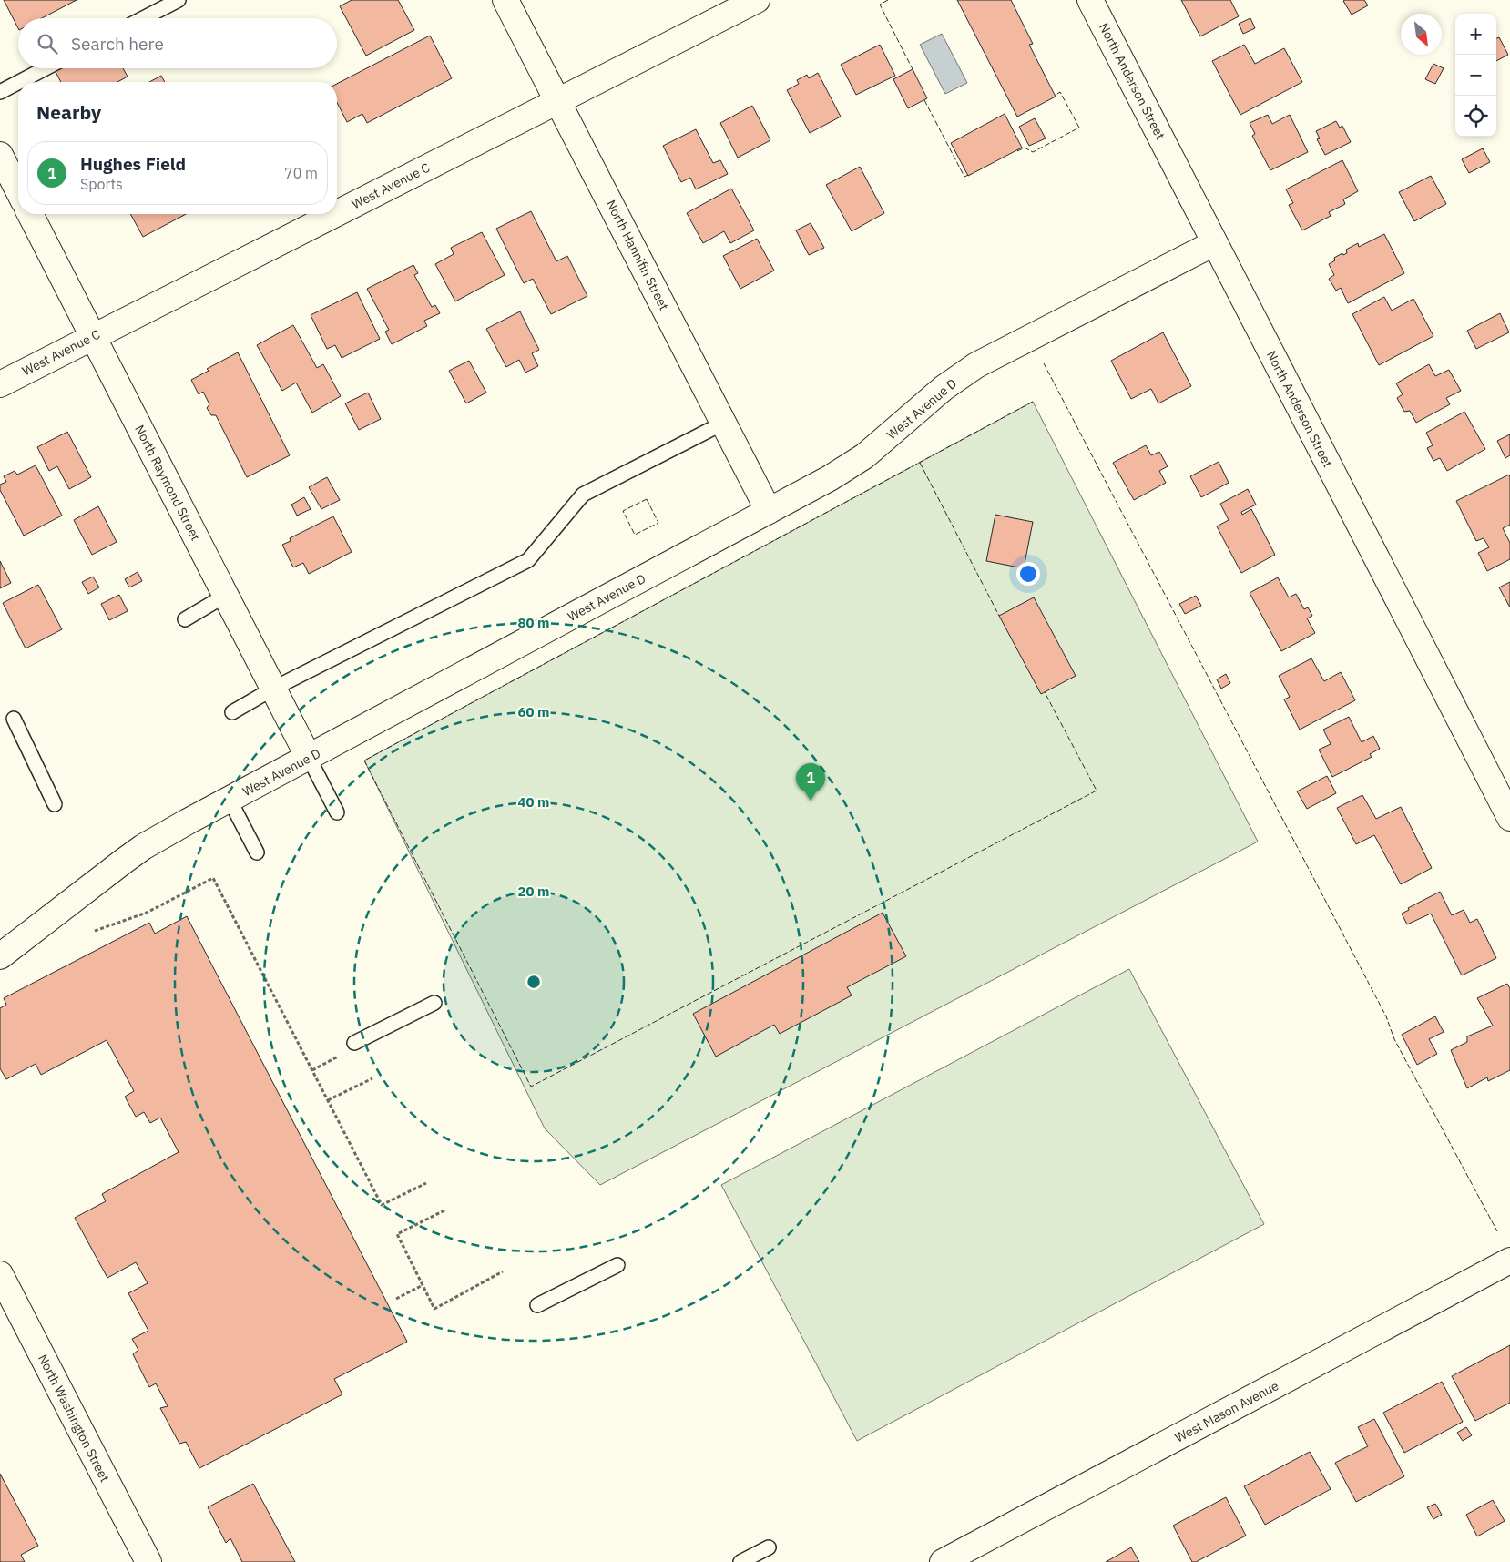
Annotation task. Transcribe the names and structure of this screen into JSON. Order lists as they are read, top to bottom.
{
  "streets": {
    "street": [
      "North Anderson Street",
      "West Avenue C",
      "North Hannifin Street",
      "West Avenue D",
      "North Raymond Street",
      "West Mason Avenue",
      "North Washington Street"
    ]
  },
  "crossings": [
    ["North Anderson Street", "West Avenue D"],
    ["West Avenue C", "North Hannifin Street"],
    ["West Avenue C", "North Raymond Street"],
    ["North Hannifin Street", "West Avenue D"],
    ["West Avenue D", "North Raymond Street"]
  ],
  "north": "bottom right",
  "page": {
    "map_buttons": ["+", "−"],
    "search": "Search here",
    "heading": "Nearby",
    "list": [
      {
        "mark": "1",
        "name": "Hughes Field",
        "note": "Sports",
        "value": "70 m"
      }
    ],
    "pins": "1"
  },
  "rings": [
    "80 m",
    "60 m",
    "40 m",
    "20 m"
  ]
}
